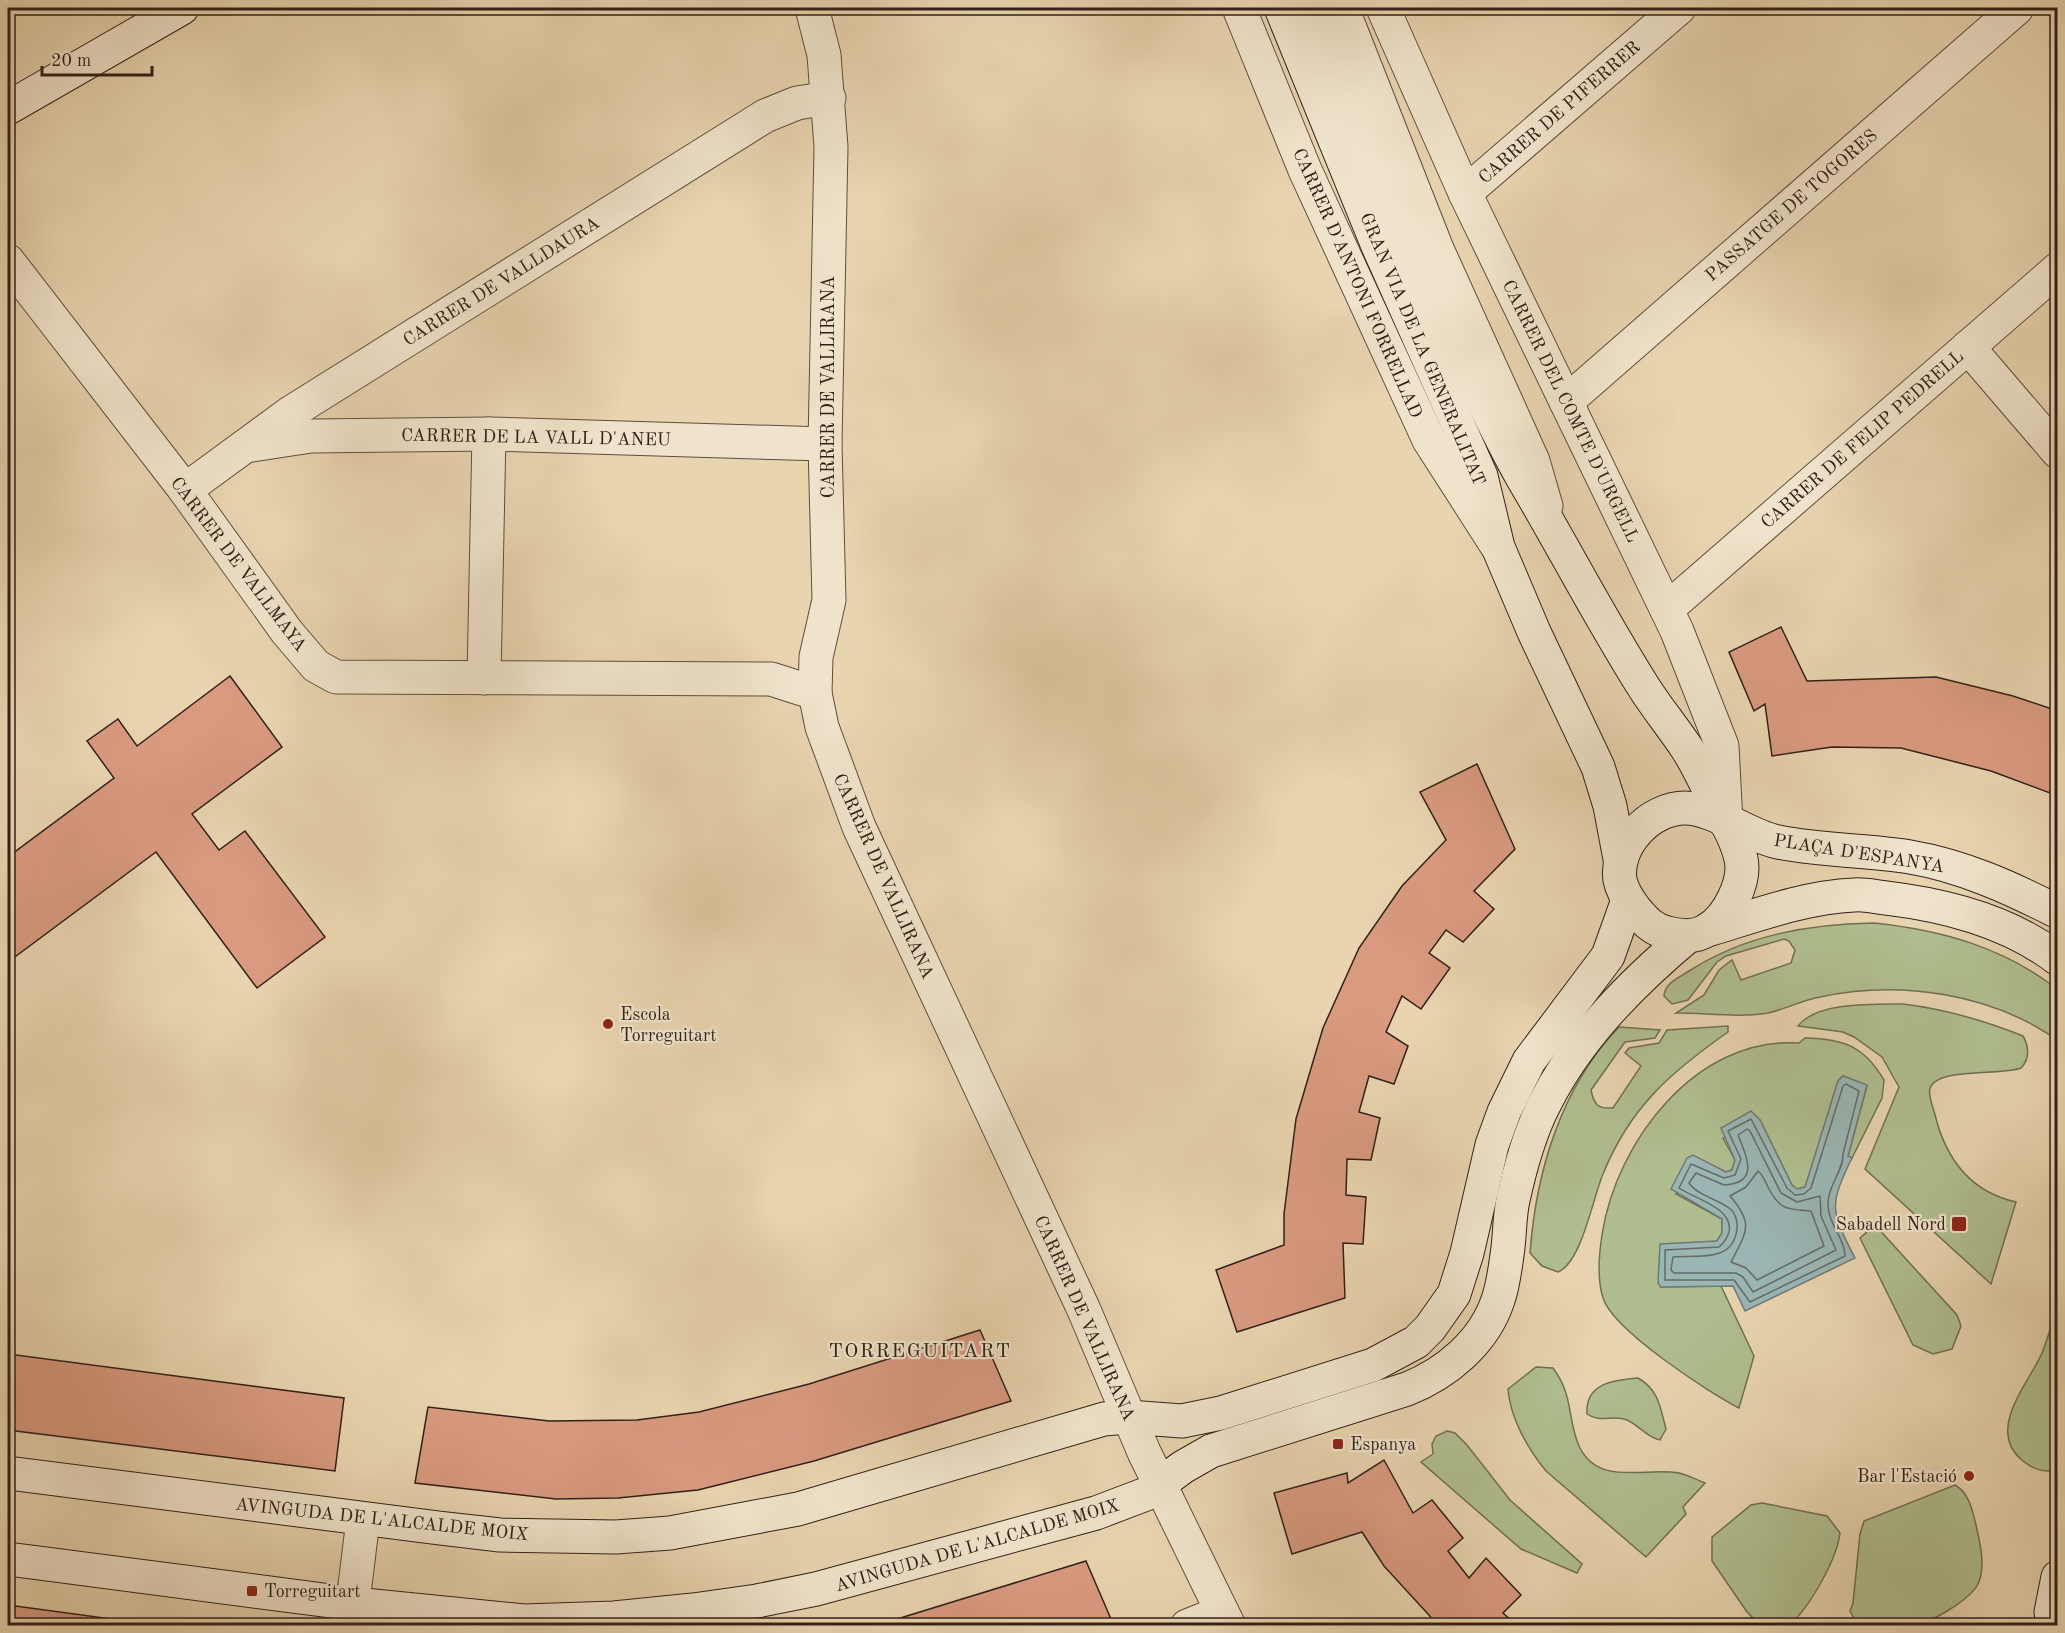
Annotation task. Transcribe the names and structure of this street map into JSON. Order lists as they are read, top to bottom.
{
  "streets": {
    "street": [
      "CARRER DE PIFERRER",
      "PASSATGE DE TOGORES",
      "CARRER DE VALLDAURA",
      "CARRER D'ANTONI FORRELLAD",
      "GRAN VIA DE LA GENERALITAT",
      "CARRER DE VALLIRANA",
      "CARRER DEL COMTE D'URGELL",
      "CARRER DE LA VALL D'ANEU",
      "CARRER DE FELIP PEDRELL",
      "CARRER DE VALLMAYA",
      "PLAÇA D'ESPANYA",
      "AVINGUDA DE L'ALCALDE MOIX"
    ]
  },
  "crossings": [
    ["CARRER DE PIFERRER", "CARRER DEL COMTE D'URGELL"],
    ["PASSATGE DE TOGORES", "CARRER DEL COMTE D'URGELL"],
    ["CARRER DE VALLDAURA", "CARRER DE VALLIRANA"],
    ["CARRER DE VALLDAURA", "CARRER DE LA VALL D'ANEU"],
    ["CARRER DE VALLDAURA", "CARRER DE VALLMAYA"],
    ["CARRER D'ANTONI FORRELLAD", "GRAN VIA DE LA GENERALITAT"],
    ["GRAN VIA DE LA GENERALITAT", "CARRER DEL COMTE D'URGELL"],
    ["GRAN VIA DE LA GENERALITAT", "PLAÇA D'ESPANYA"],
    ["GRAN VIA DE LA GENERALITAT", "AVINGUDA DE L'ALCALDE MOIX"],
    ["CARRER DE VALLIRANA", "CARRER DE LA VALL D'ANEU"],
    ["CARRER DE VALLIRANA", "CARRER DE VALLMAYA"],
    ["CARRER DE VALLIRANA", "AVINGUDA DE L'ALCALDE MOIX"],
    ["CARRER DEL COMTE D'URGELL", "CARRER DE FELIP PEDRELL"],
    ["CARRER DEL COMTE D'URGELL", "PLAÇA D'ESPANYA"],
    ["CARRER DEL COMTE D'URGELL", "AVINGUDA DE L'ALCALDE MOIX"],
    ["PLAÇA D'ESPANYA", "AVINGUDA DE L'ALCALDE MOIX"]
  ],
  "districts": ["TORREGUITART"],
  "places": {
    "other": ["Escola Torreguitart", "Bar l'Estació"],
    "transit": ["Sabadell Nord", "Espanya", "Torreguitart"]
  },
  "scale_bar": "20 m"
}
